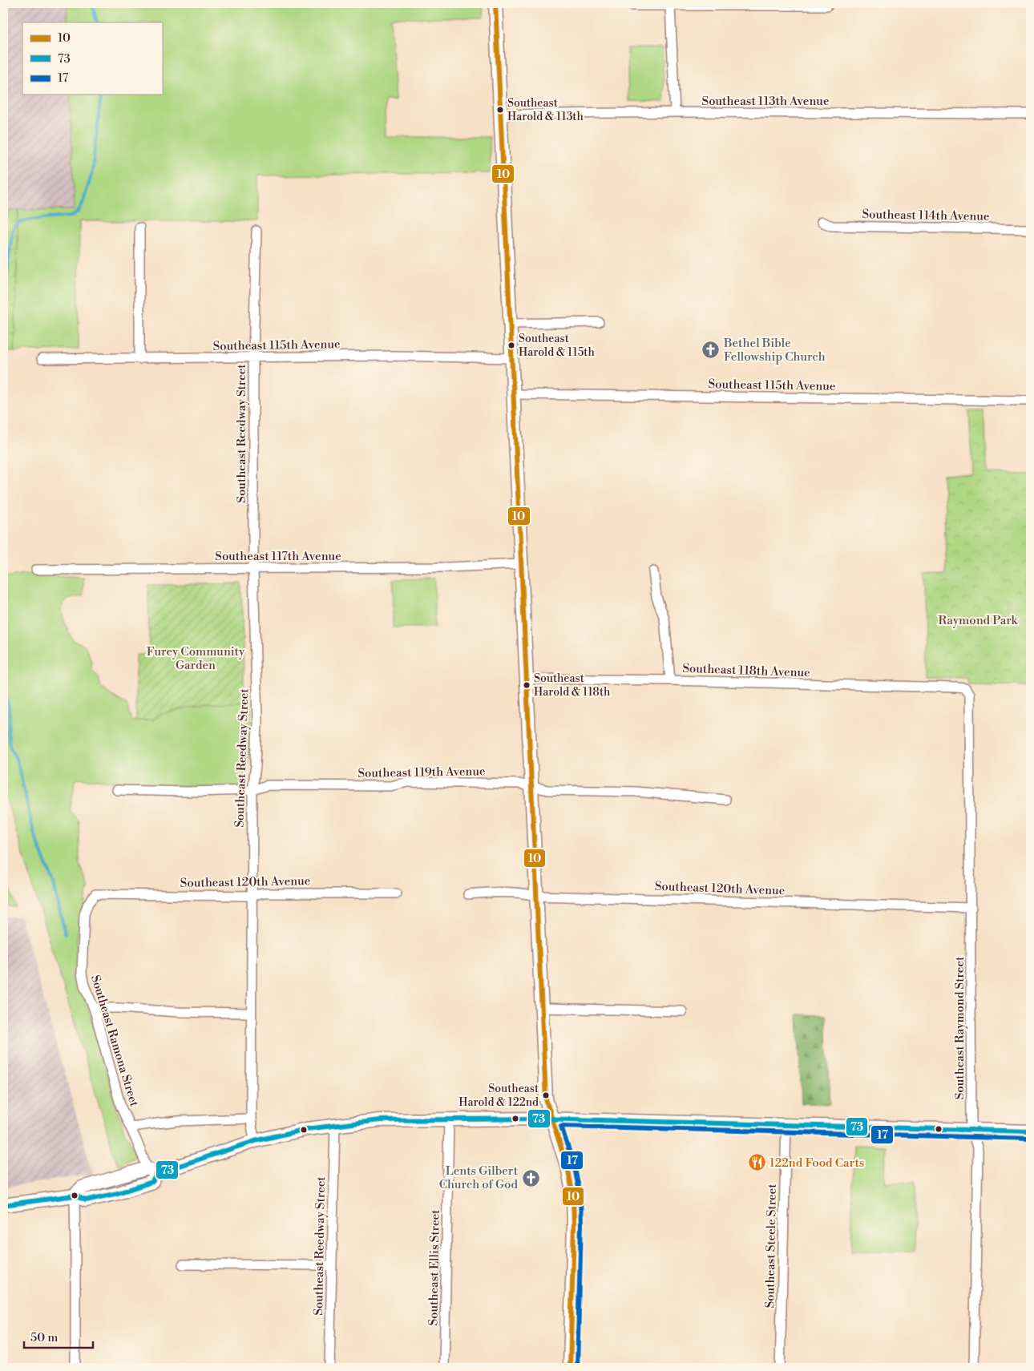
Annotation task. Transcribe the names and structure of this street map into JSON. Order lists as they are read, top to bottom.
{
  "streets": {
    "street": [
      "Southeast 113th Avenue",
      "Southeast 114th Avenue",
      "Southeast 115th Avenue",
      "Southeast Reedway Street",
      "Southeast 117th Avenue",
      "Southeast 118th Avenue",
      "Southeast 119th Avenue",
      "Southeast 120th Avenue",
      "Southeast Raymond Street",
      "Southeast Ramona Street",
      "Southeast Steele Street",
      "Southeast Ellis Street"
    ]
  },
  "crossings": [
    ["Southeast 115th Avenue", "Southeast Reedway Street"],
    ["Southeast Reedway Street", "Southeast 117th Avenue"],
    ["Southeast Reedway Street", "Southeast 119th Avenue"],
    ["Southeast Reedway Street", "Southeast 120th Avenue"],
    ["Southeast 118th Avenue", "Southeast Raymond Street"],
    ["Southeast 120th Avenue", "Southeast Raymond Street"],
    ["Southeast 120th Avenue", "Southeast Ramona Street"]
  ],
  "parks": ["Raymond Park", "Furey Community Garden"],
  "places": {
    "other": [
      "Southeast Harold & 113th",
      "Southeast Harold & 115th",
      "Southeast Harold & 118th",
      "Southeast Harold & 122nd"
    ],
    "church": ["Bethel Bible Fellowship Church", "Lents Gilbert Church of God"],
    "restaurant": ["122nd Food Carts"]
  },
  "lines": ["transit line 10", "transit line 73", "transit line 17"],
  "legend": ["10", "73", "17"],
  "scale_bar": "50 m"
}
